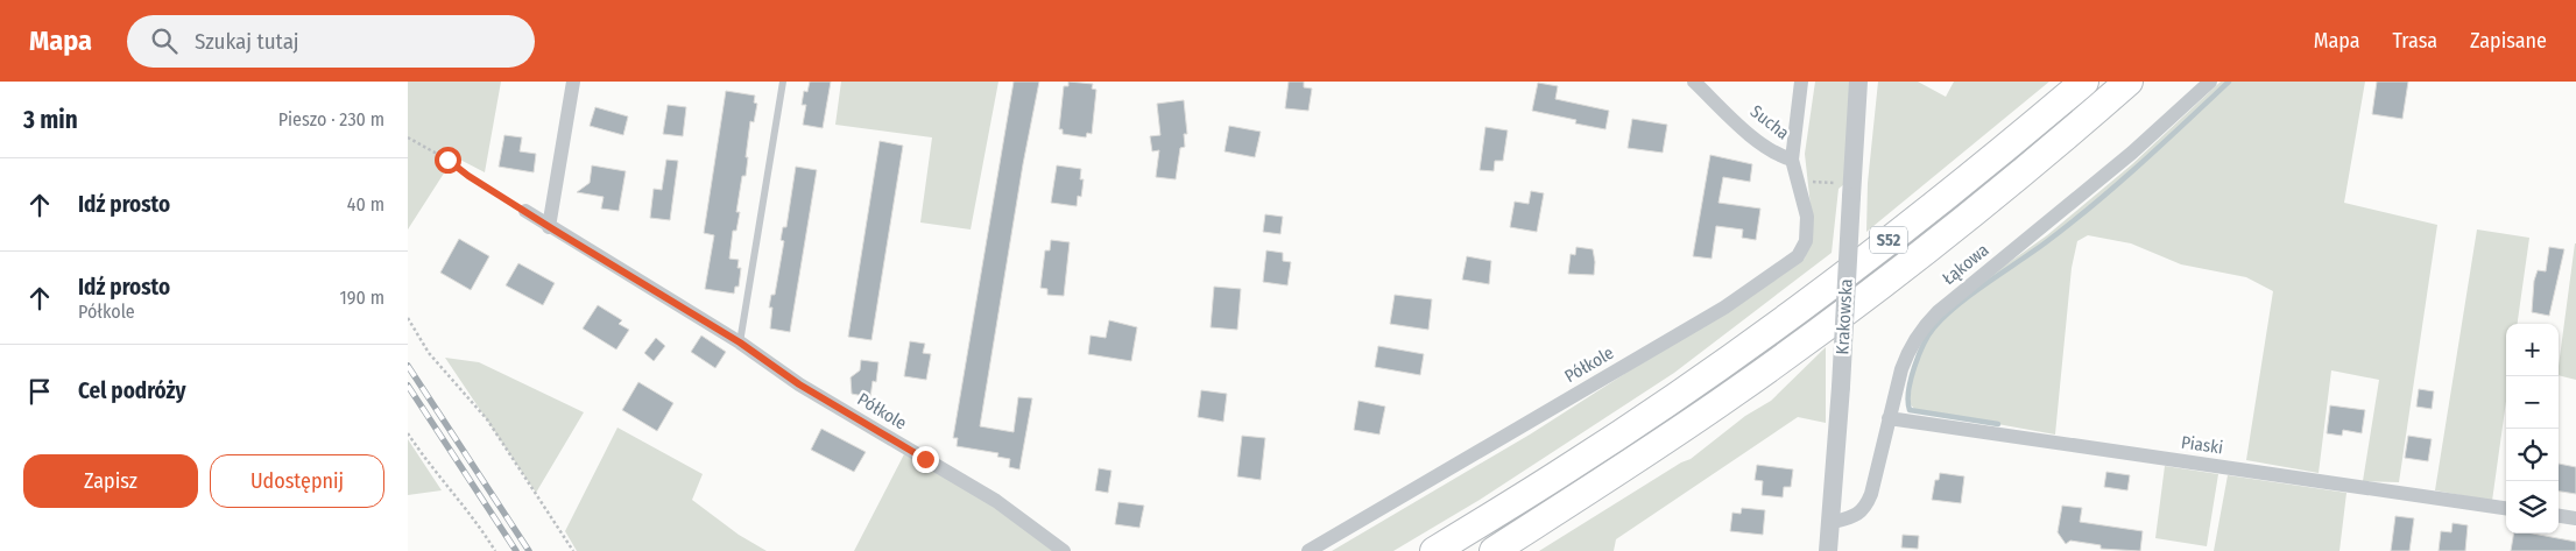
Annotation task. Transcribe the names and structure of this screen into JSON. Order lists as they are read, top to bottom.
{
  "streets": {
    "highway": ["S52"],
    "street": [
      "Sucha",
      "Łąkowa",
      "Krakowska",
      "Półkole",
      "Piaski"
    ]
  },
  "crossings": [
    ["Sucha", "Półkole"],
    ["Łąkowa", "Krakowska"],
    ["Łąkowa", "Piaski"]
  ],
  "page": {
    "header": "Mapa",
    "search": "Szukaj tutaj",
    "nav": ["Mapa", "Trasa", "Zapisane"],
    "heading": ["3 min", "Pieszo · 230 m"],
    "list": [
      ["Idź prosto", "40 m"],
      ["Idź prosto", "Półkole", "190 m"],
      "Cel podróży"
    ],
    "map_buttons": ["+", "−"],
    "buttons": ["Zapisz", "Udostępnij"]
  }
}
